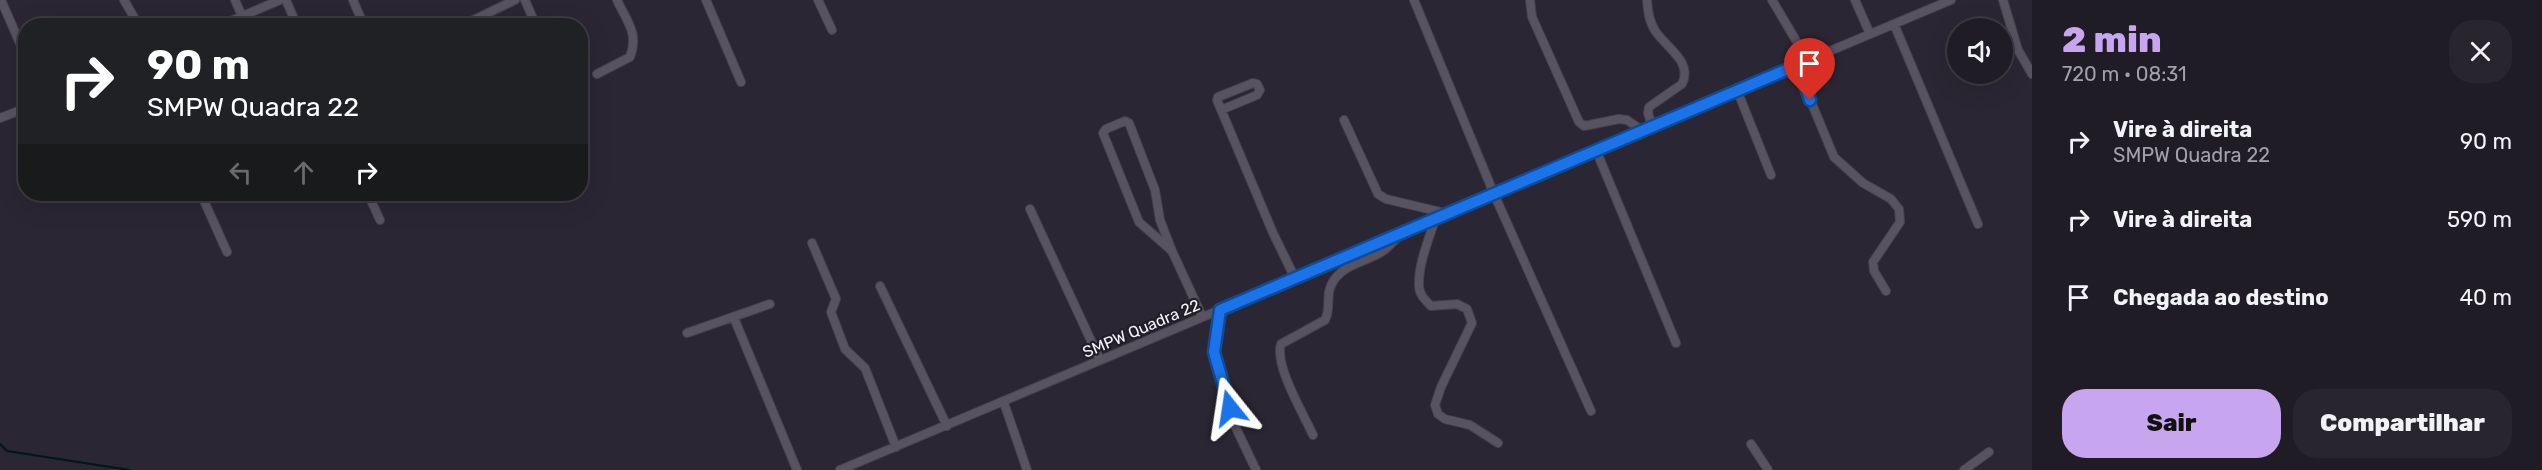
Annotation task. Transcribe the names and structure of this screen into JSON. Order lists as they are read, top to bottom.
{
  "streets": {
    "street": ["SMPW Quadra 22"]
  },
  "page": {
    "heading": ["2 min", "720 m · 08:31"],
    "turn": ["90 m", "SMPW Quadra 22"],
    "list": [
      {
        "name": "Vire à direita",
        "note": "SMPW Quadra 22",
        "value": "90 m"
      },
      {
        "name": "Vire à direita",
        "value": "590 m"
      },
      {
        "name": "Chegada ao destino",
        "value": "40 m"
      }
    ],
    "buttons": ["Sair", "Compartilhar"]
  }
}
